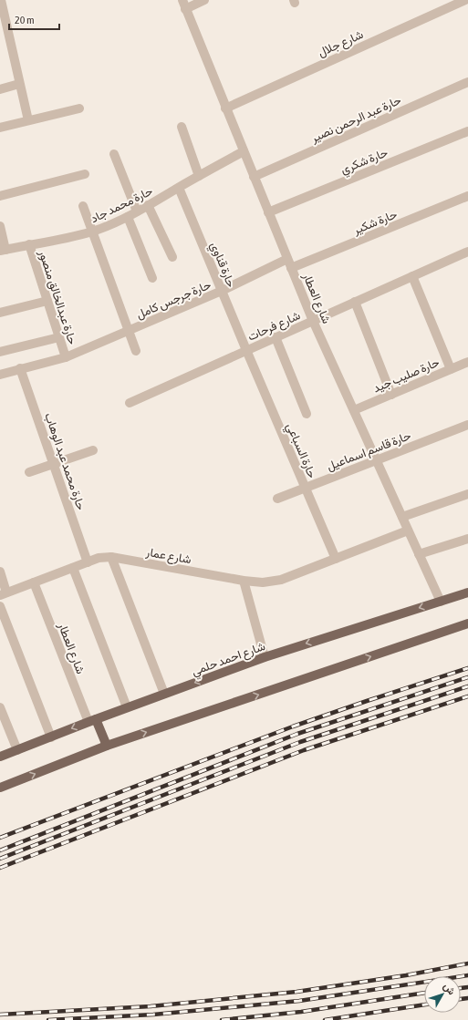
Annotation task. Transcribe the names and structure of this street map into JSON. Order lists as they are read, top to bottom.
{
  "streets": {
    "main road": ["شارع احمد حلمي"],
    "street": [
      "شارع جلال",
      "حارة عبد الرحمن نصير",
      "حارة شكري",
      "حارة محمد جاد",
      "حارة شكير",
      "حارة قناوي",
      "حارة عبدالخالق منصور",
      "شارع العطار",
      "حارة جرجس كامل",
      "شارع فرحات",
      "حارة صليب جيد",
      "حارة السباعي",
      "حارة قاسم اسماعيل",
      "حارة محمد عبد الوهاب",
      "شارع عمار"
    ]
  },
  "crossings": [
    ["شارع جلال", "شارع العطار"],
    ["حارة عبد الرحمن نصير", "شارع العطار"],
    ["حارة شكري", "شارع العطار"],
    ["حارة محمد جاد", "حارة قناوي"],
    ["حارة محمد جاد", "حارة عبدالخالق منصور"],
    ["حارة محمد جاد", "شارع العطار"],
    ["حارة شكير", "شارع العطار"],
    ["حارة شكير", "حارة جرجس كامل"],
    ["حارة قناوي", "حارة جرجس كامل"],
    ["حارة قناوي", "شارع فرحات"],
    ["حارة قناوي", "حارة السباعي"],
    ["حارة عبدالخالق منصور", "حارة جرجس كامل"],
    ["شارع العطار", "حارة جرجس كامل"],
    ["شارع العطار", "شارع فرحات"],
    ["شارع العطار", "حارة صليب جيد"],
    ["شارع العطار", "حارة قاسم اسماعيل"],
    ["شارع العطار", "شارع عمار"],
    ["شارع العطار", "شارع احمد حلمي"],
    ["حارة جرجس كامل", "حارة محمد عبد الوهاب"],
    ["شارع فرحات", "حارة السباعي"],
    ["حارة السباعي", "حارة قاسم اسماعيل"],
    ["حارة السباعي", "شارع عمار"],
    ["حارة محمد عبد الوهاب", "شارع عمار"]
  ],
  "scale_bar": "20 m",
  "north": "top right"
}
